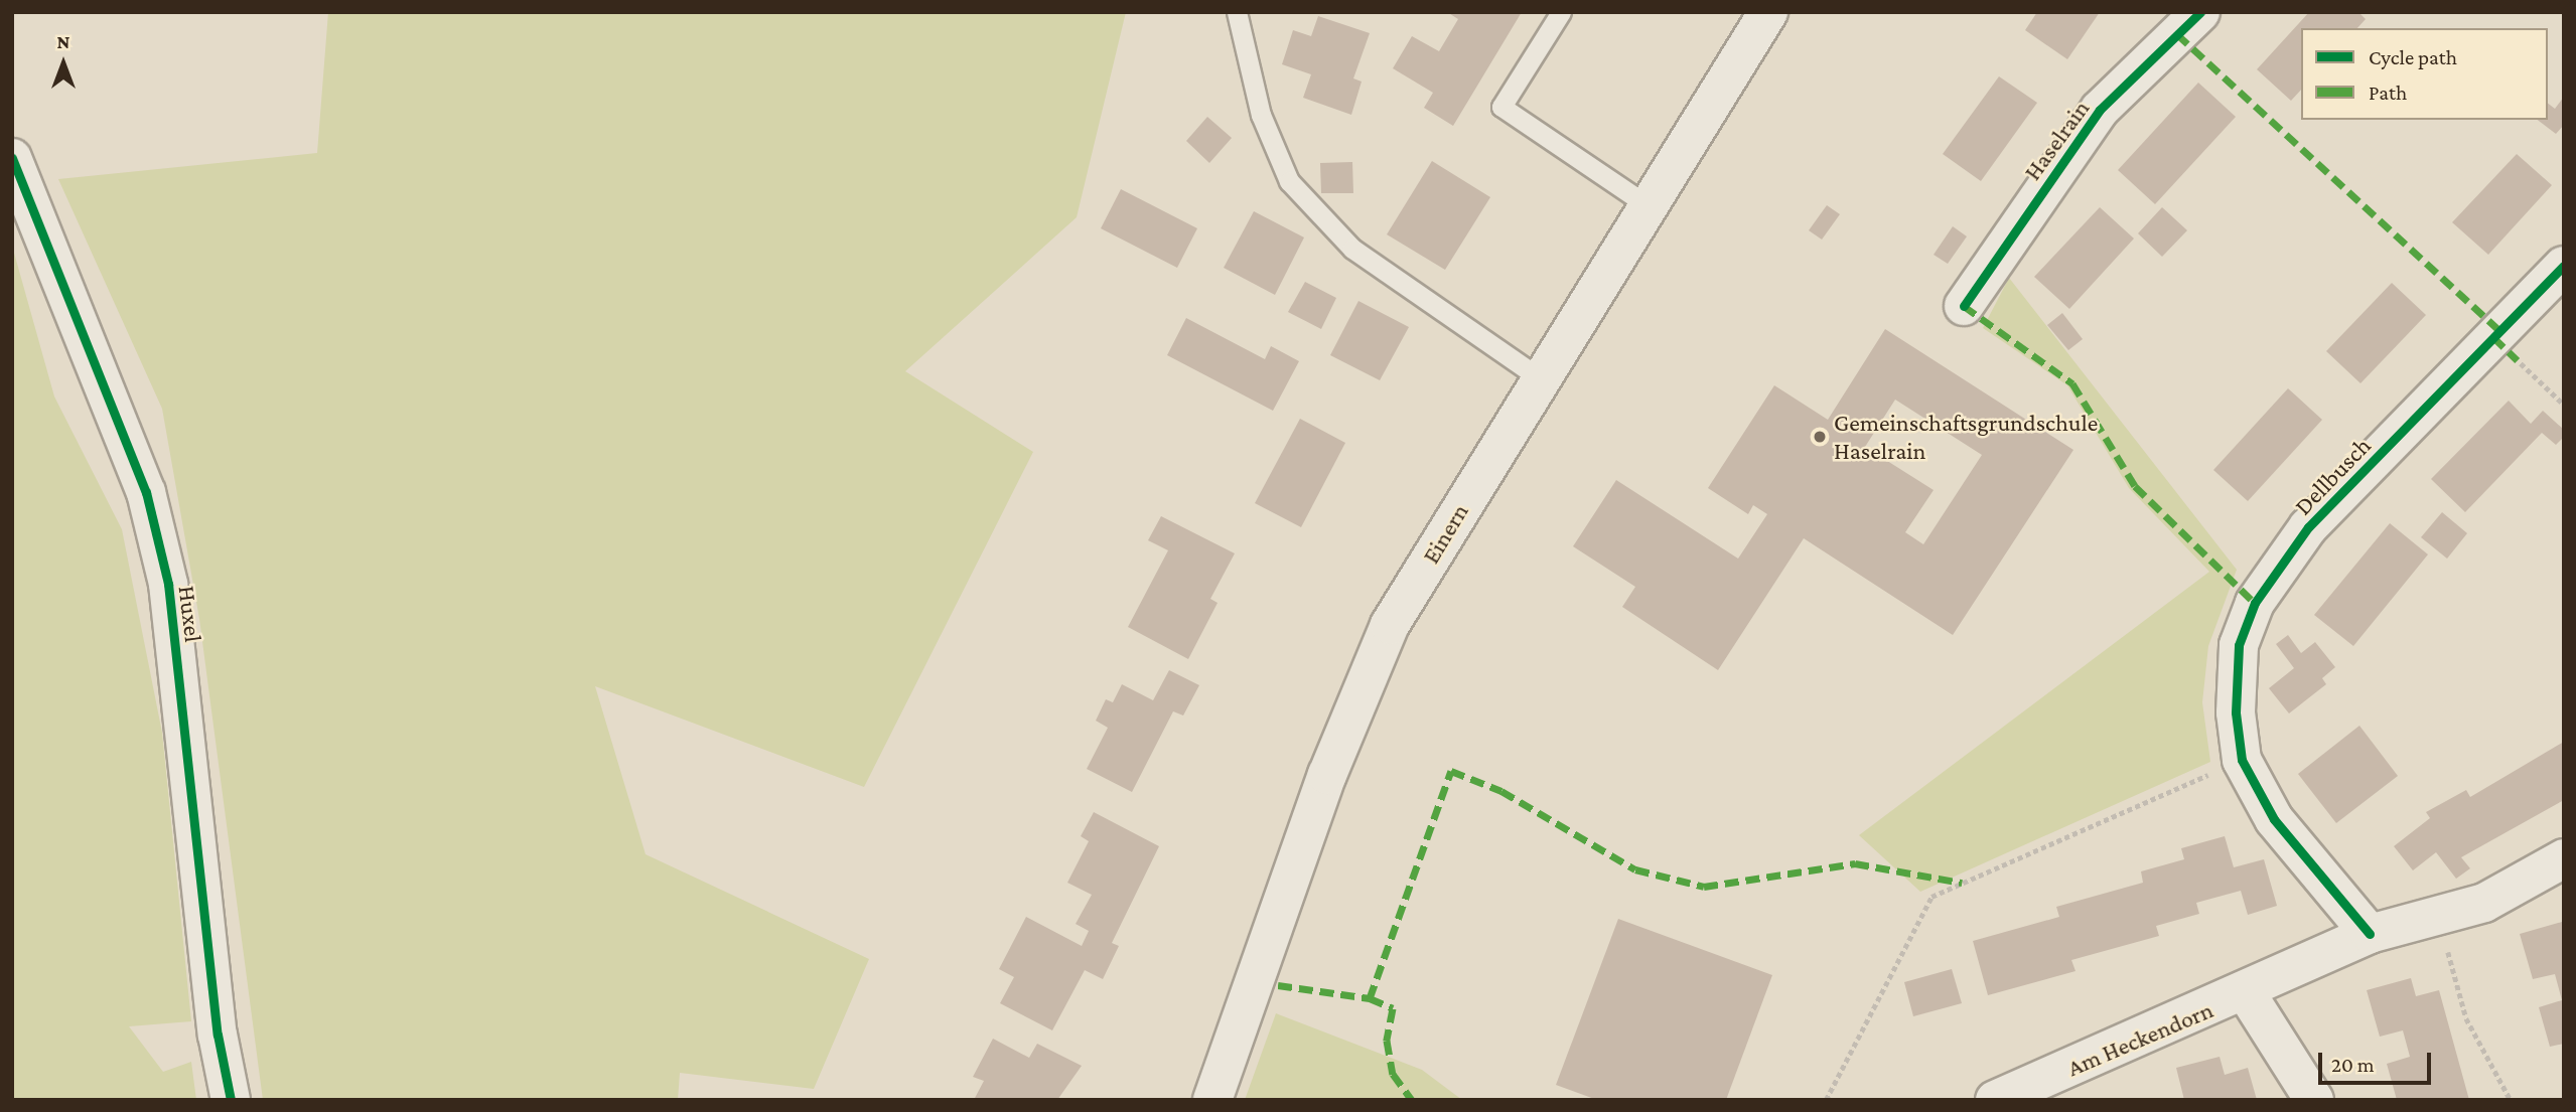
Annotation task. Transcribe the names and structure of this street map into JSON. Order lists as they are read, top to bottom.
{
  "streets": {
    "street": [
      "Haselrain",
      "Dellbusch",
      "Einern",
      "Huxel",
      "Am Heckendorn"
    ]
  },
  "crossings": [
    ["Dellbusch", "Am Heckendorn"]
  ],
  "places": ["Gemeinschaftsgrundschule Haselrain"],
  "legend": ["Cycle path", "Path"],
  "scale_bar": "20 m",
  "north": "top"
}
